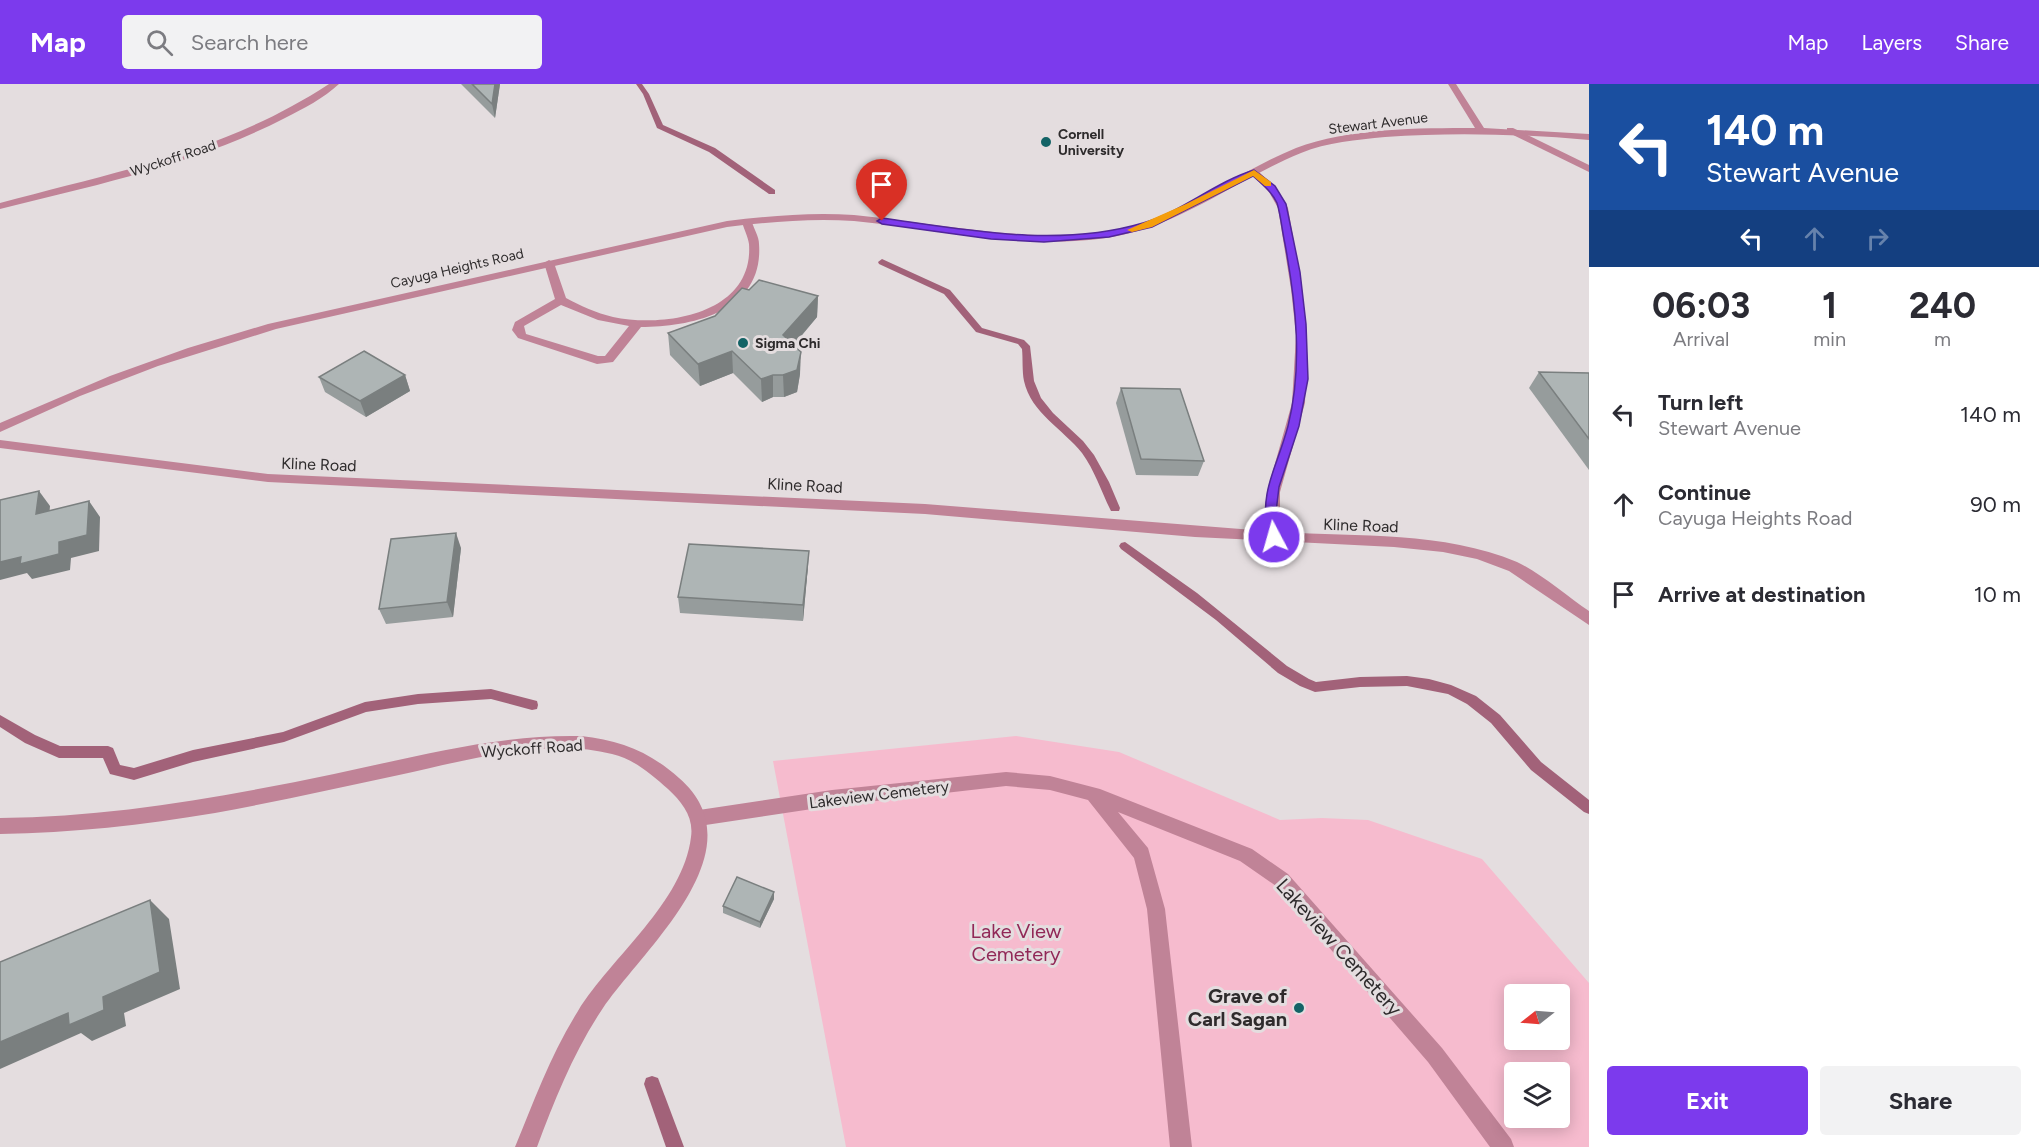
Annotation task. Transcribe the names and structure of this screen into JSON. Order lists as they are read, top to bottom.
{
  "streets": {
    "street": [
      "Stewart Avenue",
      "Wyckoff Road",
      "Cayuga Heights Road",
      "Kline Road",
      "Lakeview Cemetery"
    ]
  },
  "crossings": [
    ["Stewart Avenue", "Cayuga Heights Road"],
    ["Wyckoff Road", "Lakeview Cemetery"]
  ],
  "parks": ["Lake View Cemetery"],
  "places": ["Cornell University", "Sigma Chi", "Grave of Carl Sagan"],
  "north": "left",
  "page": {
    "header": "Map",
    "search": "Search here",
    "nav": ["Map", "Layers", "Share"],
    "turn": ["140 m", "Stewart Avenue"],
    "eta": [
      "06:03",
      "Arrival",
      "1",
      "min",
      "240",
      "m"
    ],
    "list": [
      {
        "name": "Turn left",
        "note": "Stewart Avenue",
        "value": "140 m"
      },
      {
        "name": "Continue",
        "note": "Cayuga Heights Road",
        "value": "90 m"
      },
      {
        "name": "Arrive at destination",
        "value": "10 m"
      }
    ],
    "buttons": ["Exit", "Share"]
  }
}
